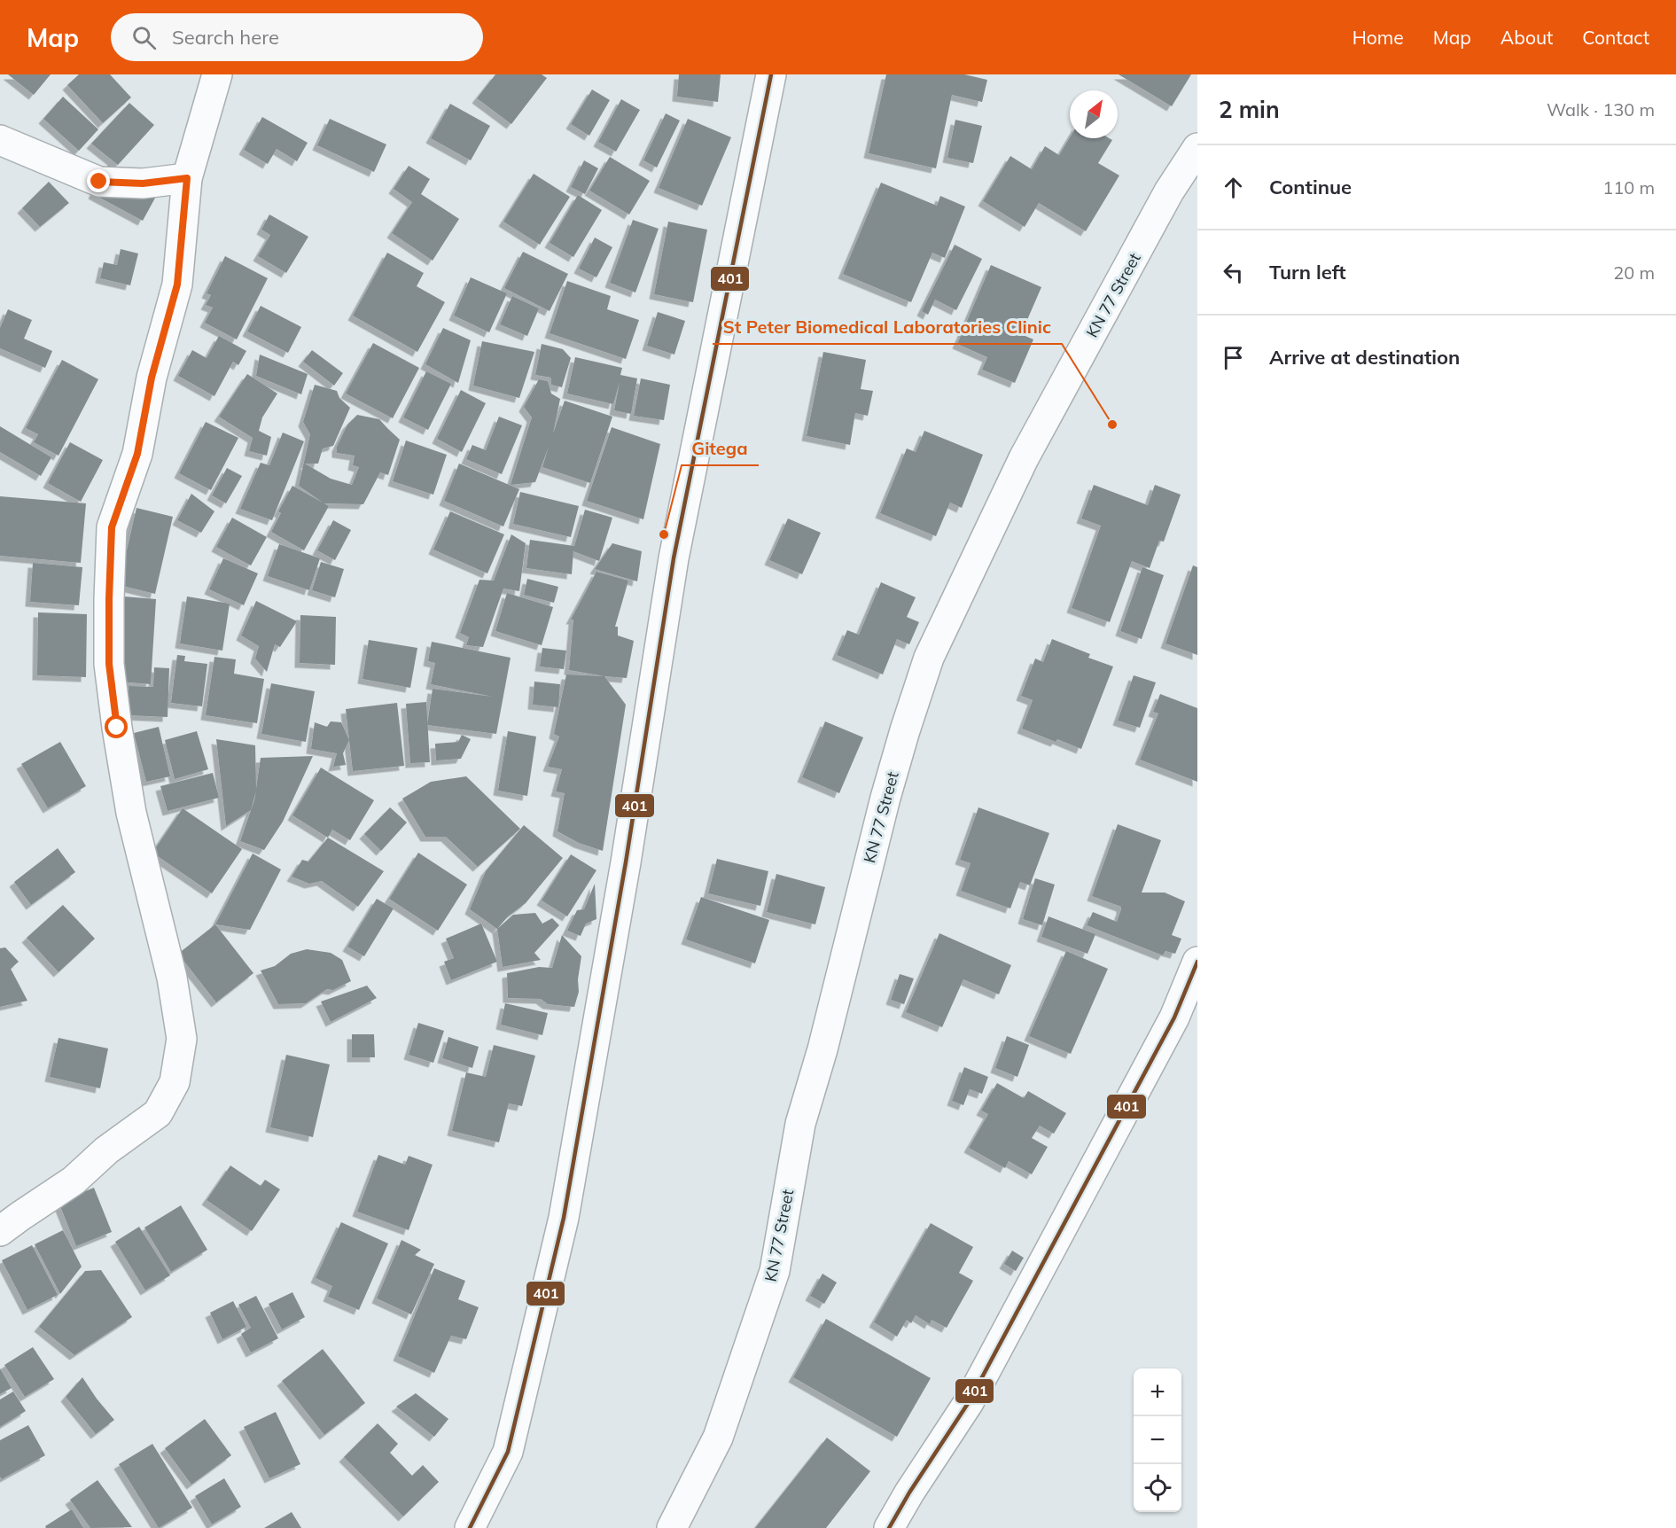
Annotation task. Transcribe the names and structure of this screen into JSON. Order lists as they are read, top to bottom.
{
  "streets": {
    "street": ["KN 77 Street"]
  },
  "places": ["St Peter Biomedical Laboratories Clinic", "Gitega"],
  "lines": ["transit line 401"],
  "north": "top right",
  "page": {
    "header": "Map",
    "search": "Search here",
    "nav": [
      "Home",
      "Map",
      "About",
      "Contact"
    ],
    "heading": ["2 min", "Walk · 130 m"],
    "list": [
      ["Continue", "110 m"],
      ["Turn left", "20 m"],
      "Arrive at destination"
    ],
    "map_buttons": ["+", "−"]
  }
}
